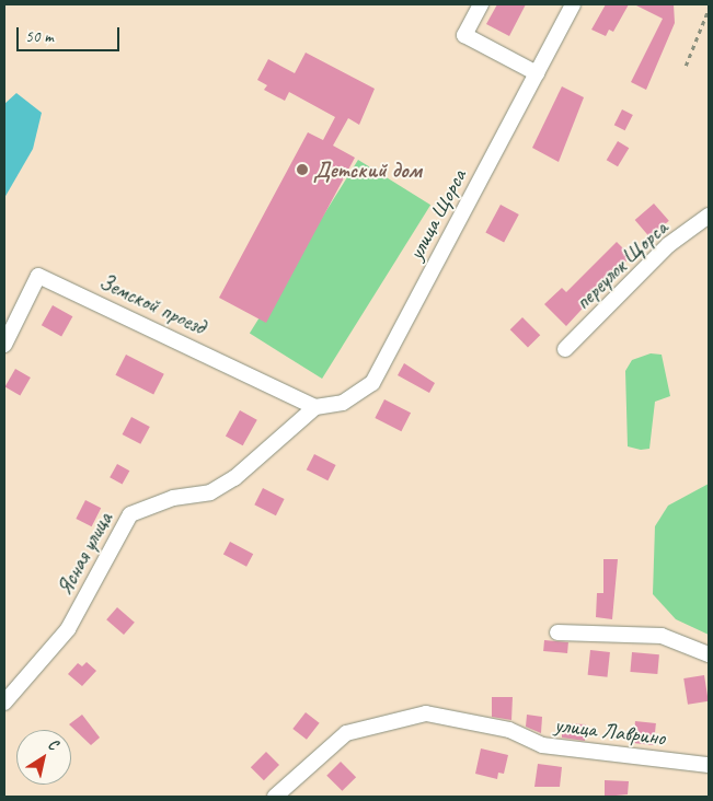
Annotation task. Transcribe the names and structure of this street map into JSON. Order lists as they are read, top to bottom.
{
  "streets": {
    "street": [
      "улица Щорса",
      "переулок Щорса",
      "Земской проезд",
      "Ясная улица",
      "улица Лаврино"
    ]
  },
  "crossings": [
    ["улица Щорса", "Земской проезд"],
    ["улица Щорса", "Ясная улица"],
    ["Земской проезд", "Ясная улица"]
  ],
  "places": ["Детский дом"],
  "scale_bar": "50 m",
  "north": "top right"
}
